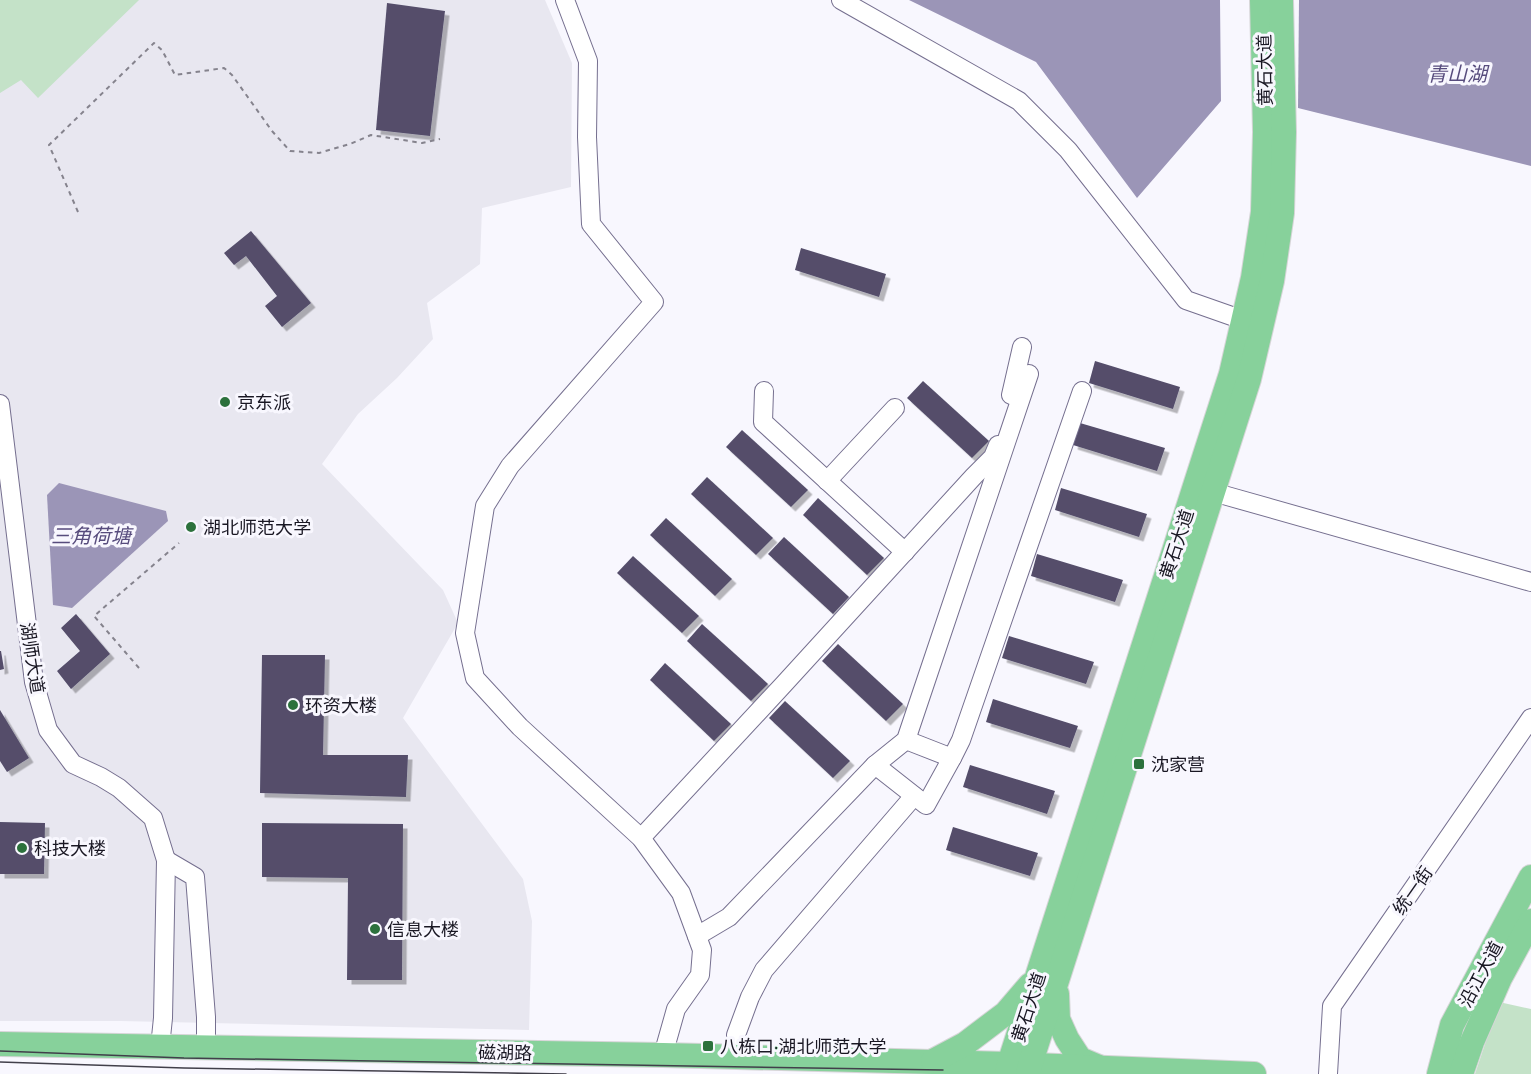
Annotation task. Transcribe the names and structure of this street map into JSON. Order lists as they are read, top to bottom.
{
  "streets": {
    "main road": ["黄石大道", "沿江大道", "磁湖路"],
    "street": ["湖师大道", "统一街"]
  },
  "crossings": [
    ["黄石大道", "磁湖路"],
    ["湖师大道", "磁湖路"]
  ],
  "water": ["青山湖", "三角荷塘"],
  "places": {
    "other": [
      "京东派",
      "湖北师范大学",
      "环资大楼",
      "科技大楼",
      "信息大楼"
    ],
    "transit": ["沈家营", "八栋口·湖北师范大学"]
  }
}
